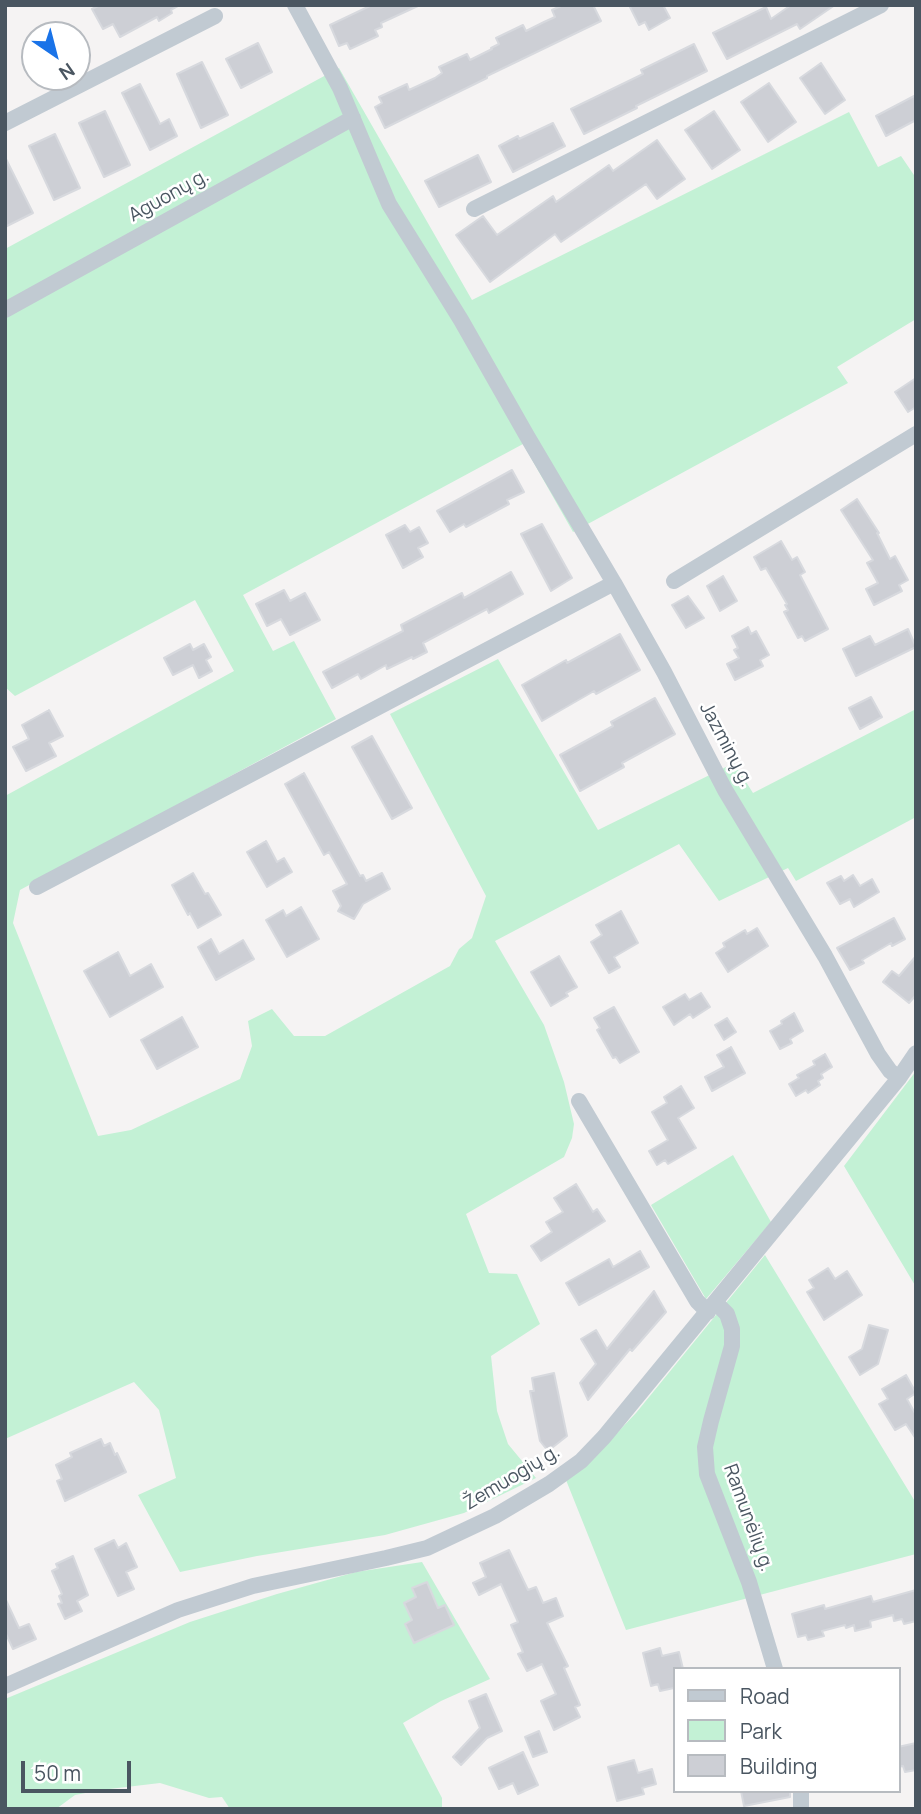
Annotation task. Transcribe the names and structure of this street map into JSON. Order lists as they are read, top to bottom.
{
  "streets": {
    "street": [
      "Aguonų g.",
      "Jazminų g.",
      "Žemuogių g.",
      "Ramunėlių g."
    ]
  },
  "crossings": [
    ["Aguonų g.", "Jazminų g."],
    ["Jazminų g.", "Žemuogių g."],
    ["Žemuogių g.", "Ramunėlių g."]
  ],
  "legend": ["Road", "Park", "Building"],
  "scale_bar": "50 m",
  "north": "bottom right"
}
